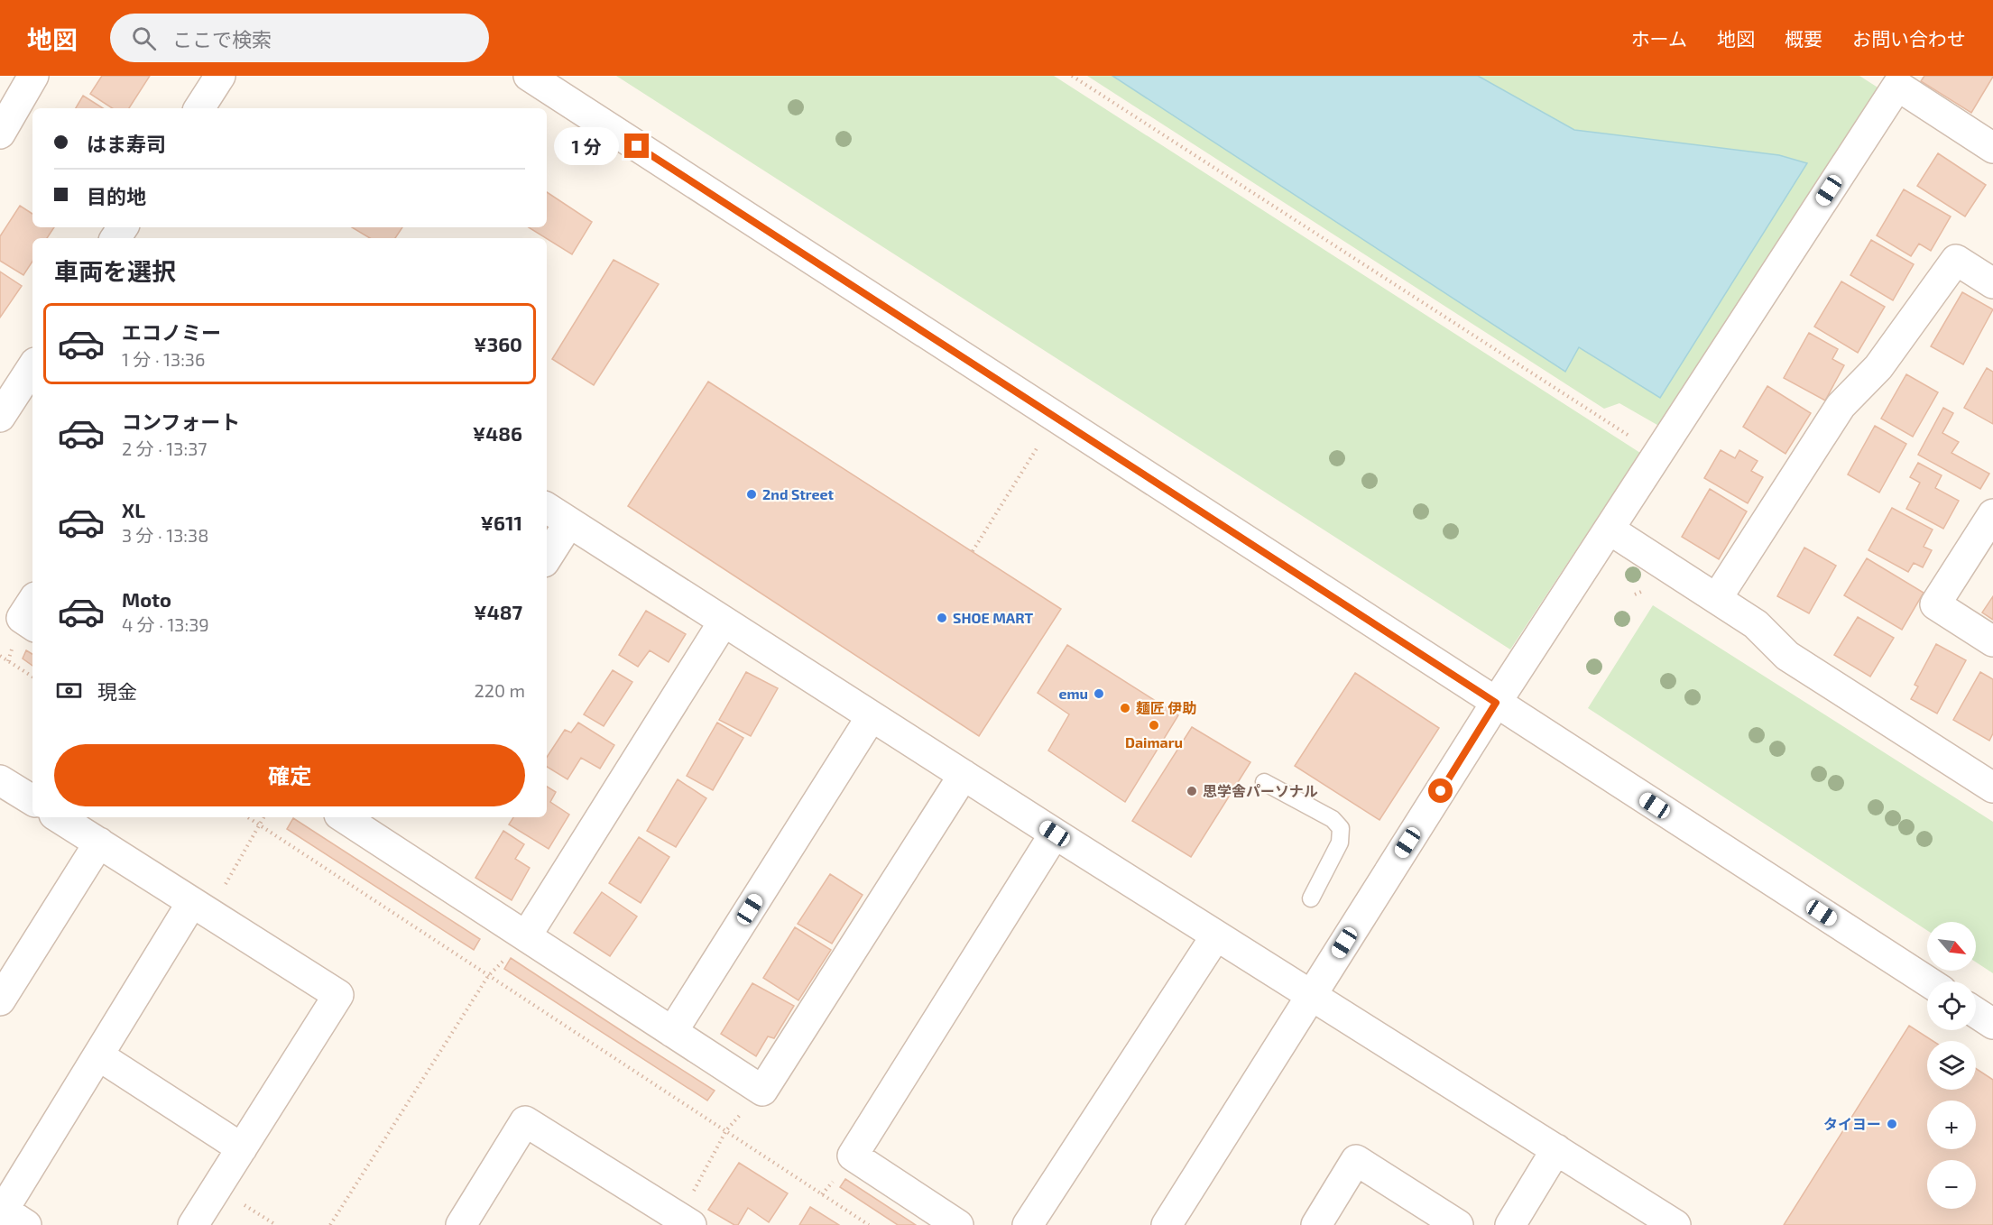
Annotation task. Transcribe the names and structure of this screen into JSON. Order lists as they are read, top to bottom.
{
  "places": [
    "2nd Street",
    "SHOE MART",
    "emu",
    "麺匠 伊助",
    "Daimaru",
    "思学舎パーソナル",
    "タイヨー"
  ],
  "north": "bottom right",
  "page": {
    "header": "地図",
    "search": "ここで検索",
    "nav": [
      "ホーム",
      "地図",
      "概要",
      "お問い合わせ"
    ],
    "banner": ["はま寿司", "目的地"],
    "bubble": "1 分",
    "heading": "車両を選択",
    "list": [
      {
        "name": "エコノミー",
        "note": "1 分 · 13:36",
        "value": "¥360"
      },
      {
        "name": "コンフォート",
        "note": "2 分 · 13:37",
        "value": "¥486"
      },
      {
        "name": "XL",
        "note": "3 分 · 13:38",
        "value": "¥611"
      },
      {
        "name": "Moto",
        "note": "4 分 · 13:39",
        "value": "¥487"
      }
    ],
    "pay": ["現金", "220 m"],
    "buttons": "確定",
    "map_buttons": ["+", "−"]
  }
}
